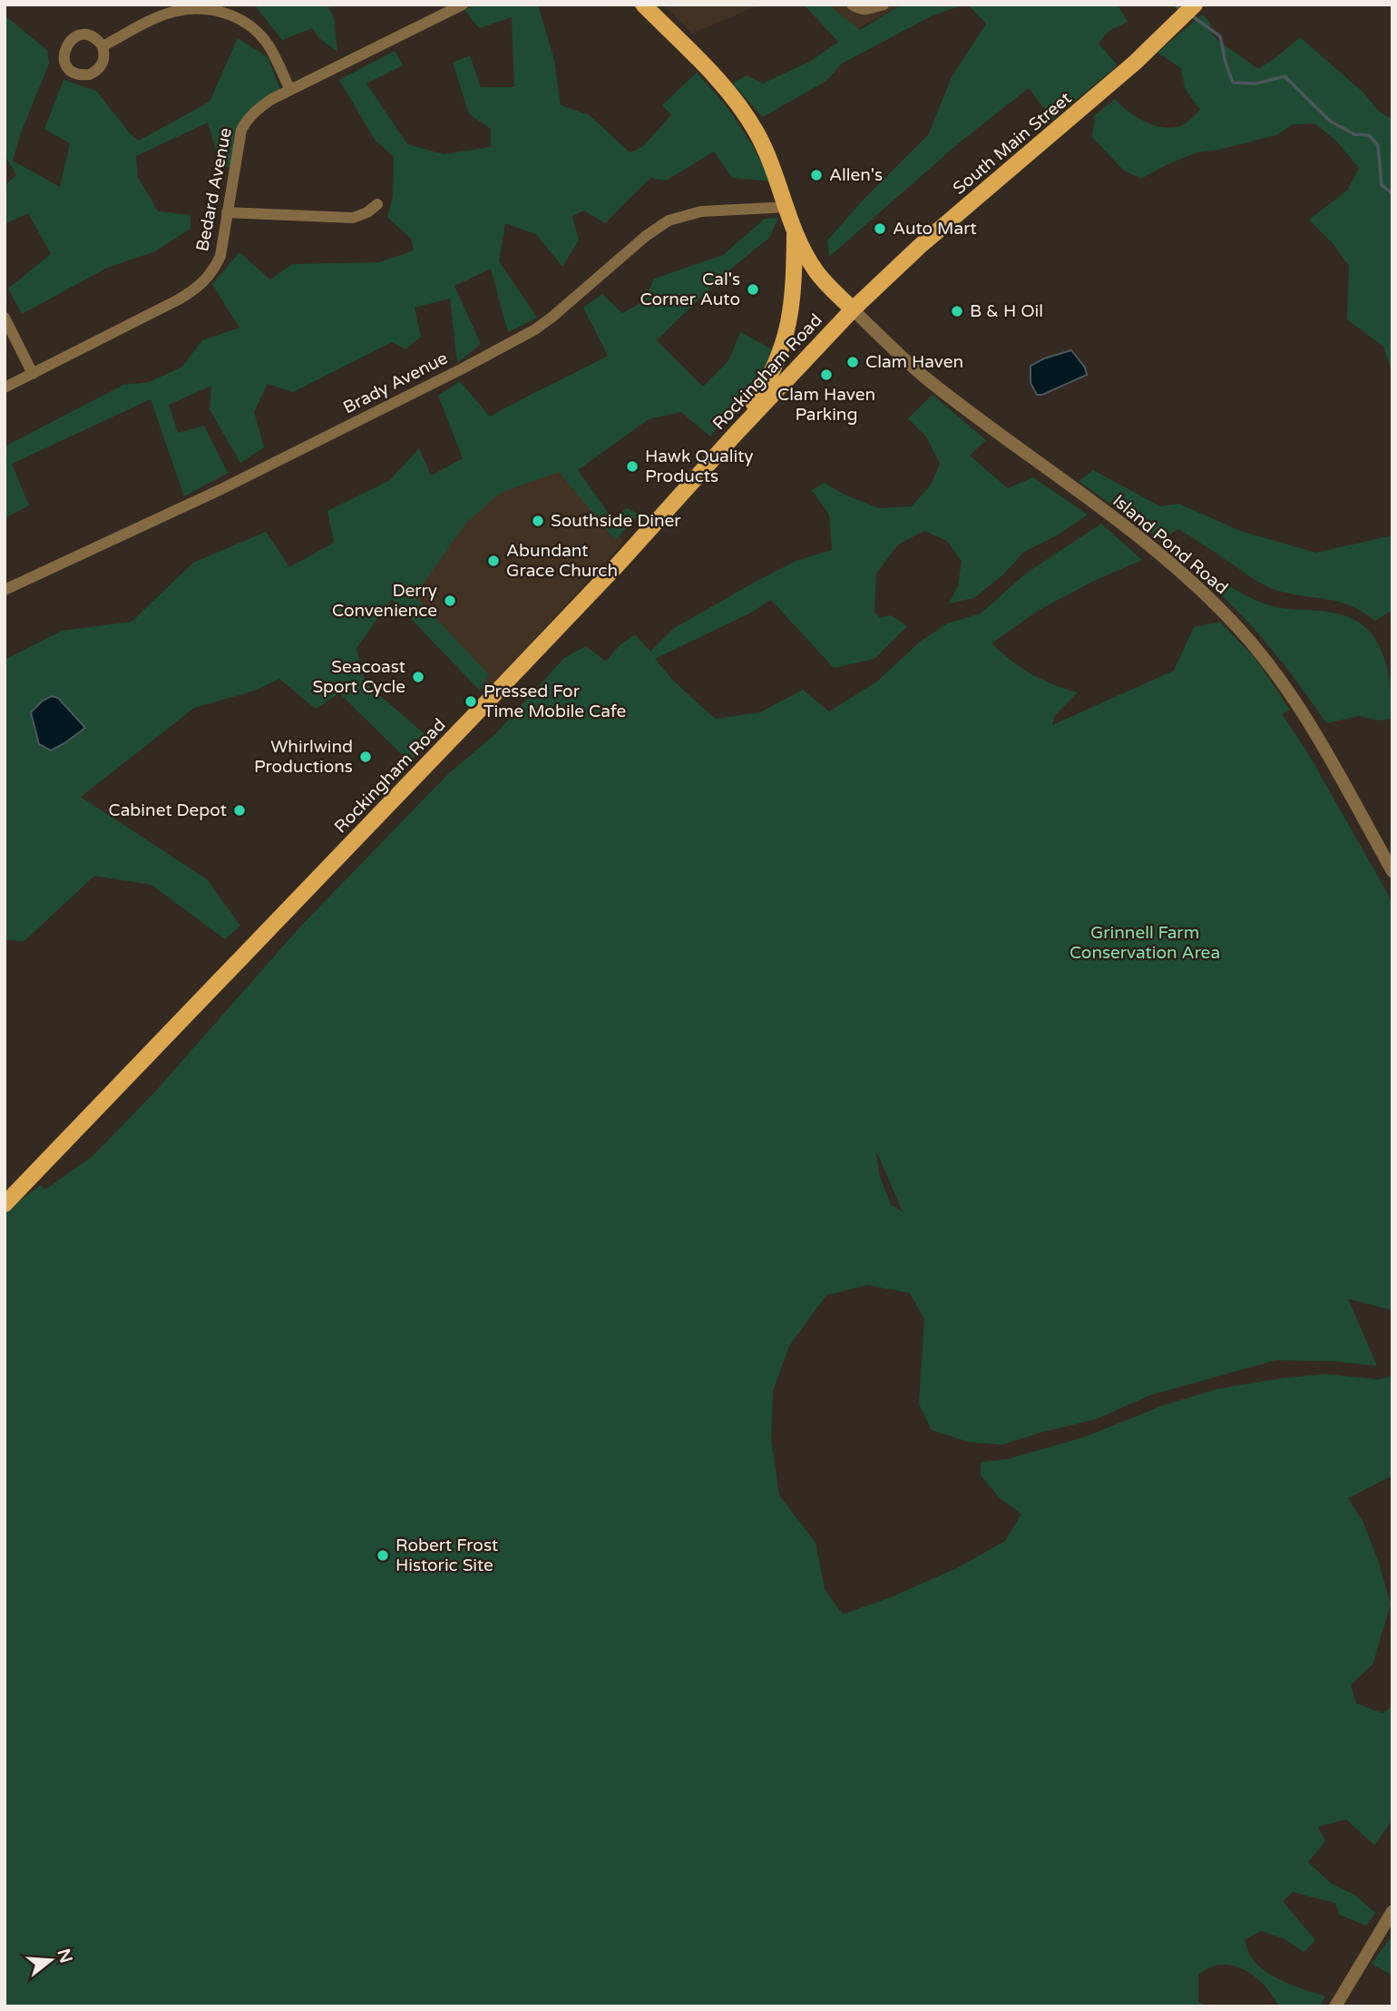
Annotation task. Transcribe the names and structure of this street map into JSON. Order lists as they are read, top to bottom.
{
  "streets": {
    "main road": ["South Main Street", "Rockingham Road"],
    "street": ["Bedard Avenue", "Brady Avenue", "Island Pond Road"]
  },
  "crossings": [
    ["South Main Street", "Rockingham Road"],
    ["South Main Street", "Island Pond Road"],
    ["Rockingham Road", "Island Pond Road"]
  ],
  "parks": ["Grinnell Farm Conservation Area"],
  "places": [
    "Allen's",
    "Auto Mart",
    "Cal's Corner Auto",
    "B & H Oil",
    "Clam Haven",
    "Clam Haven Parking",
    "Hawk Quality Products",
    "Southside Diner",
    "Abundant Grace Church",
    "Derry Convenience",
    "Seacoast Sport Cycle",
    "Pressed For Time Mobile Cafe",
    "Whirlwind Productions",
    "Cabinet Depot",
    "Robert Frost Historic Site"
  ],
  "north": "right"
}
